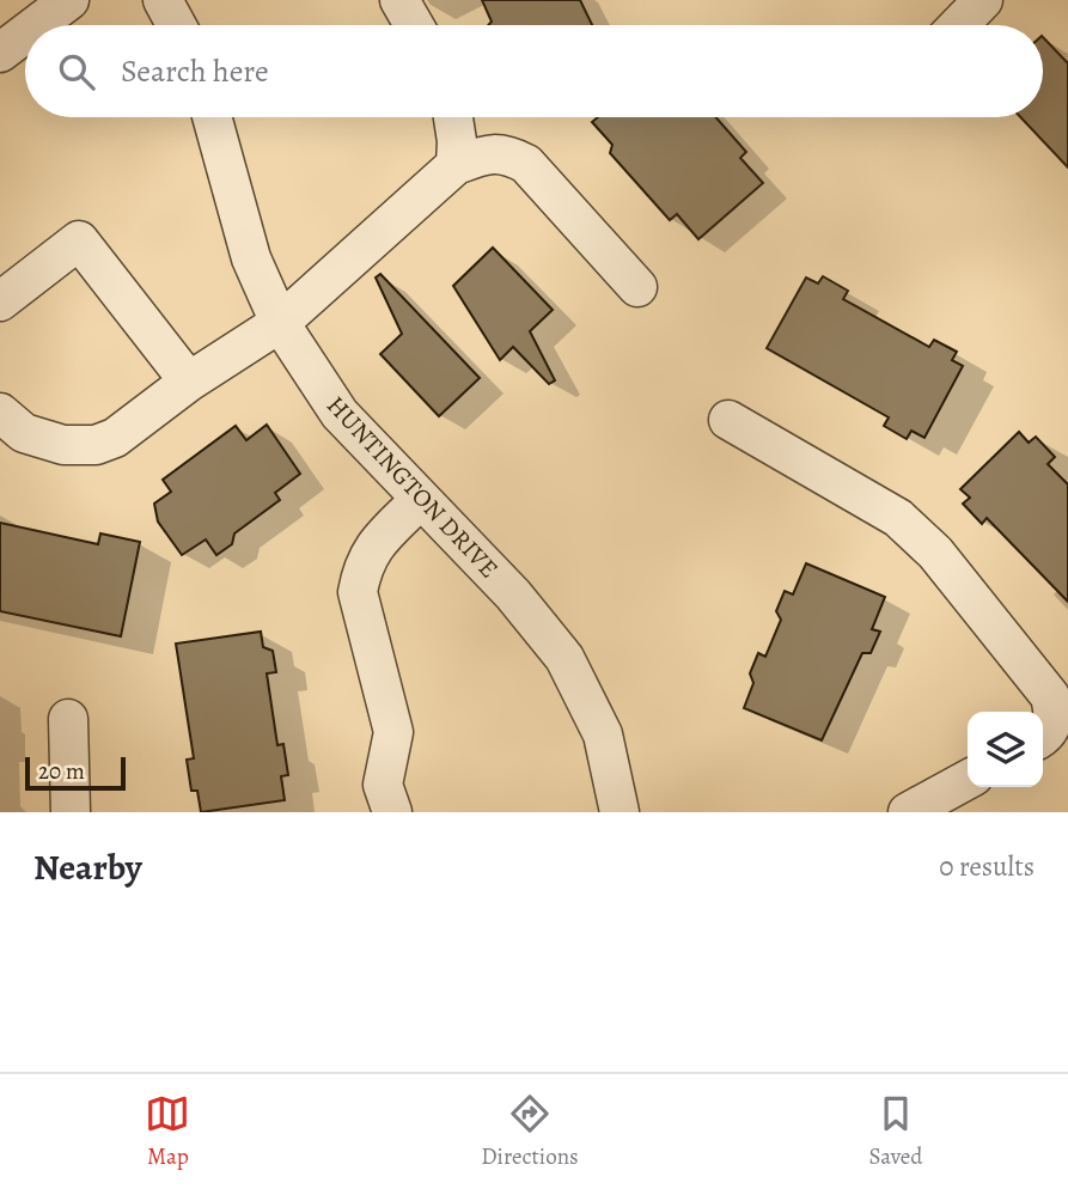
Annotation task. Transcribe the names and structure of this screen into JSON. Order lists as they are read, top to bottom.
{
  "streets": {
    "street": ["HUNTINGTON DRIVE"]
  },
  "scale_bar": "20 m",
  "page": {
    "search": "Search here",
    "scale": "20 m",
    "heading": ["Nearby", "0 results"],
    "nav": ["Map", "Directions", "Saved"]
  }
}
